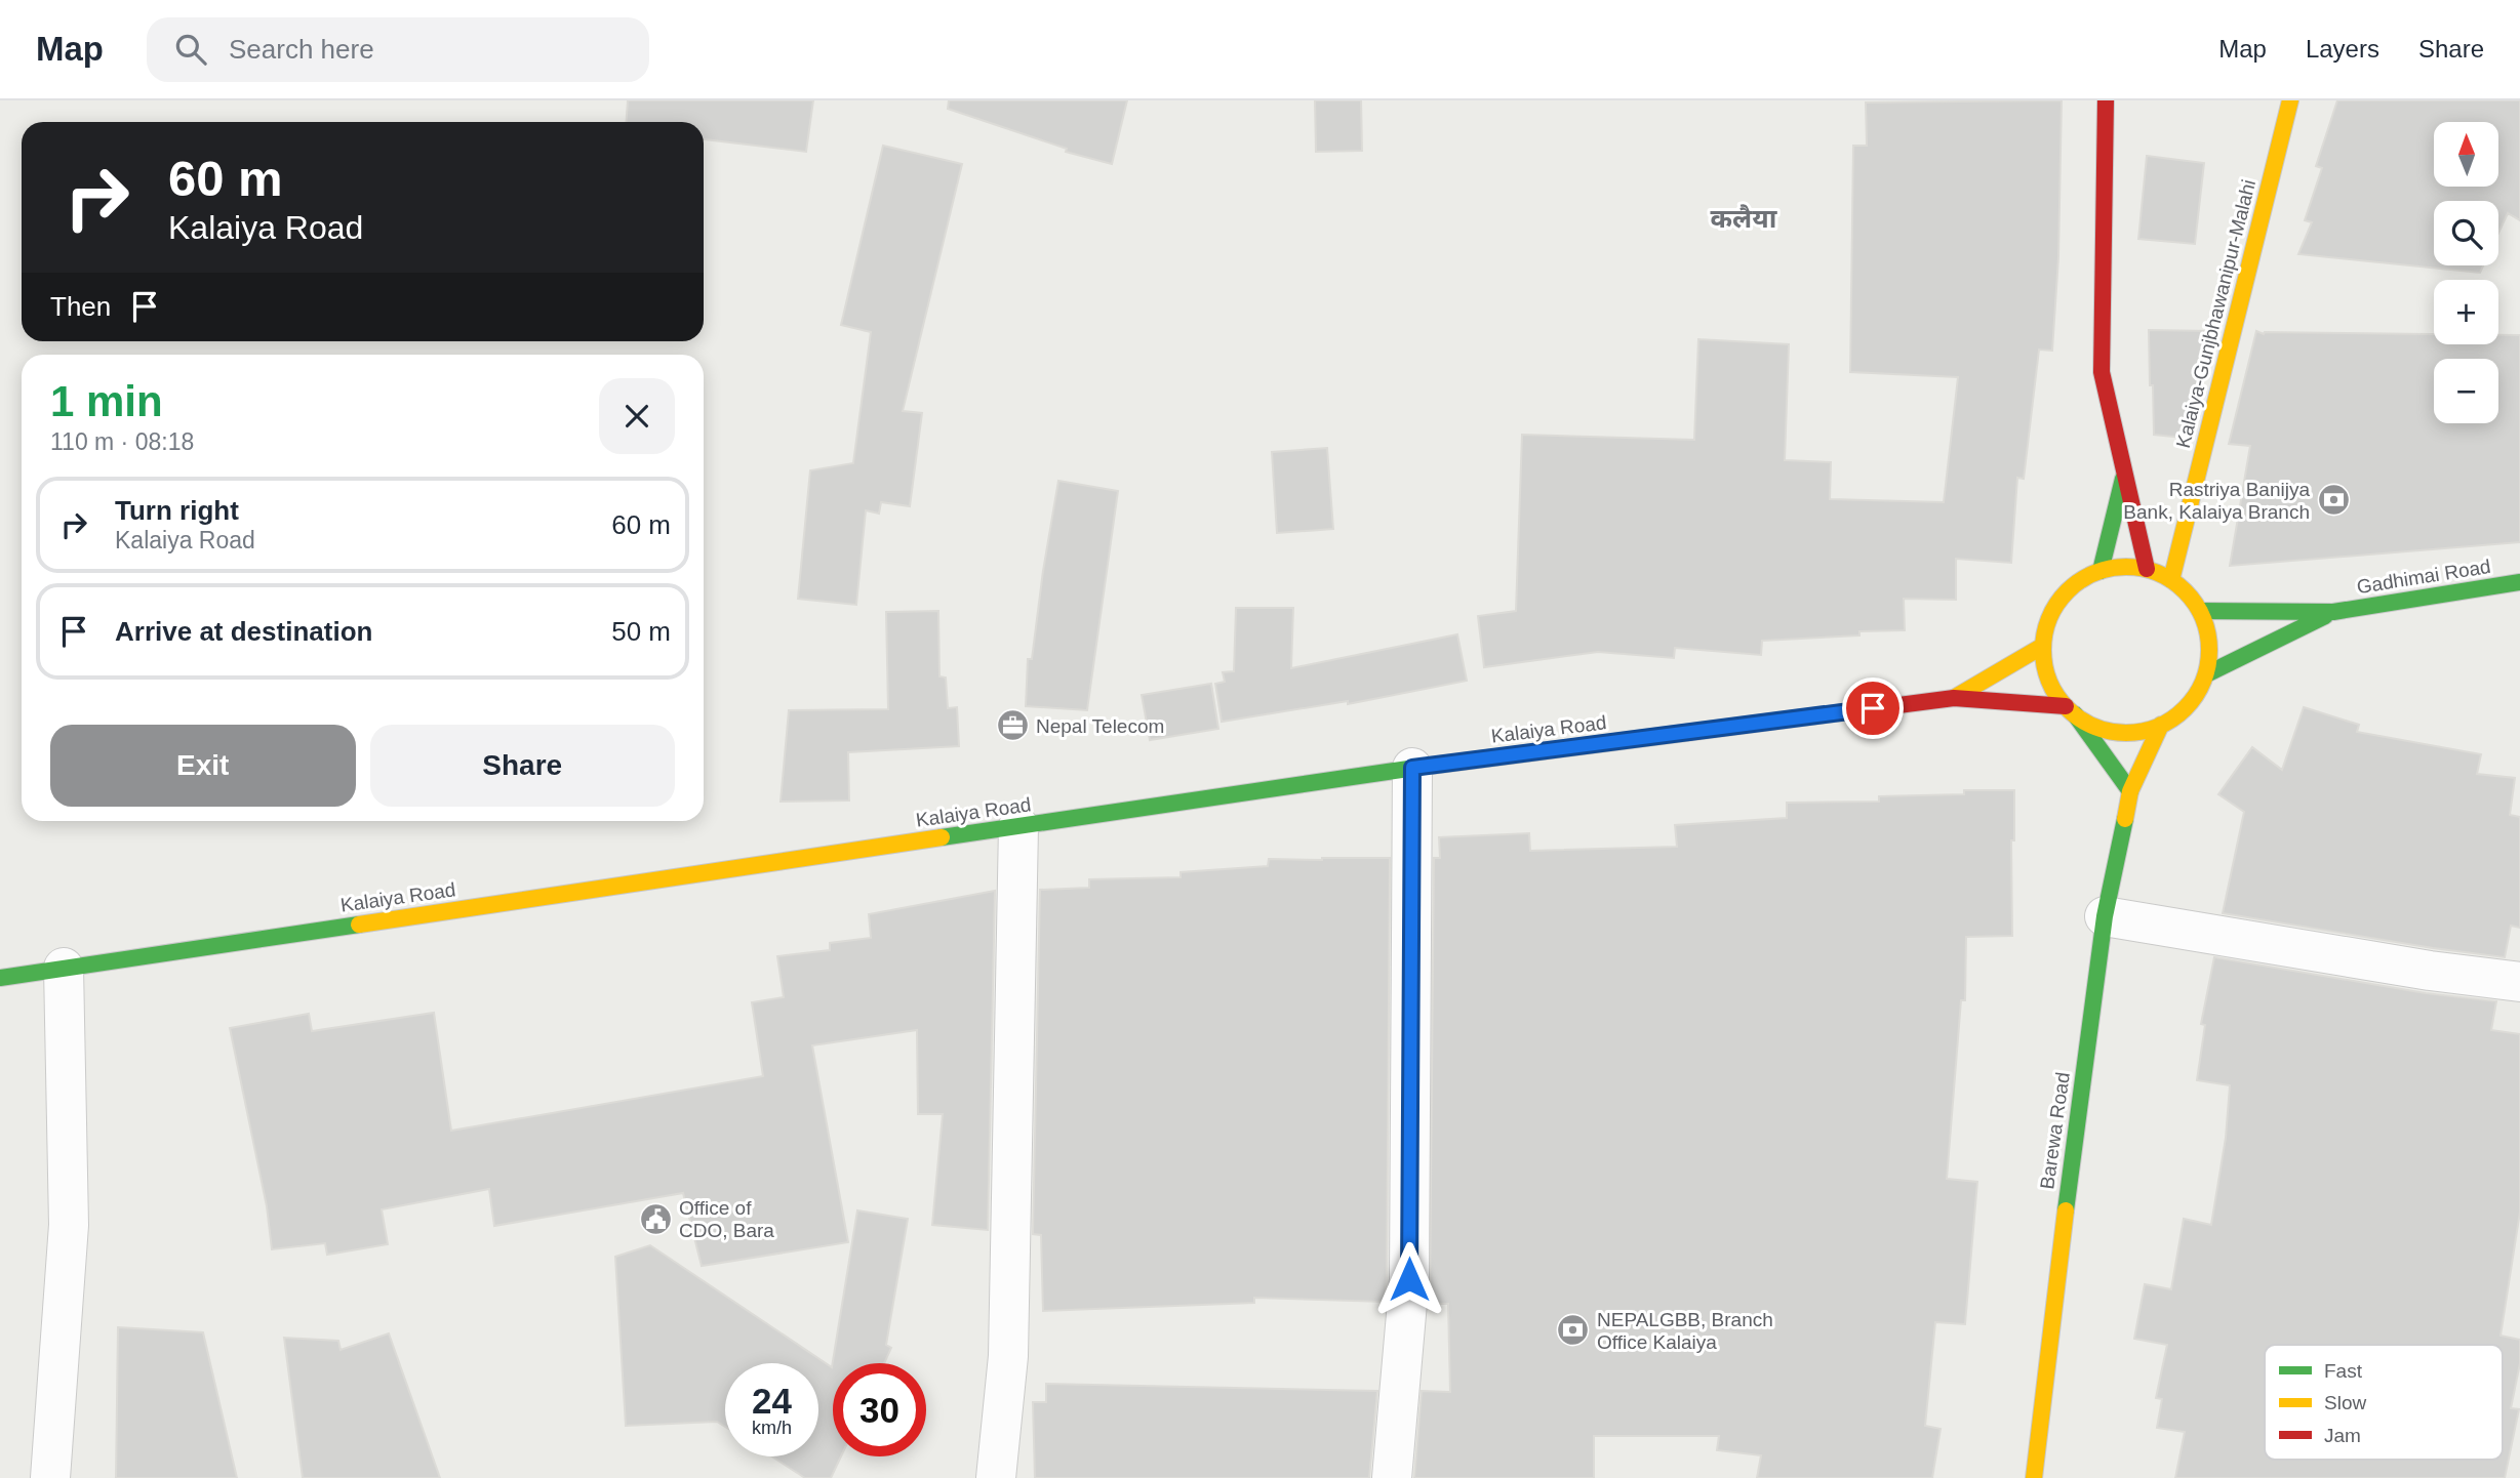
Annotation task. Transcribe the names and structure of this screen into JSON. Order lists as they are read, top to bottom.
{
  "streets": {
    "main road": [
      "Kalaiya-Gunjbhawanipur-Malahi",
      "Gadhimai Road",
      "Kalaiya Road",
      "Barewa Road"
    ]
  },
  "crossings": [
    ["Kalaiya-Gunjbhawanipur-Malahi", "Barewa Road"]
  ],
  "districts": ["कलैया"],
  "places": {
    "bank": ["Rastriya Banijya Bank, Kalaiya Branch", "NEPALGBB, Branch Office Kalaiya"],
    "office": ["Nepal Telecom"],
    "public building": ["Office of CDO, Bara"]
  },
  "legend": ["Fast", "Slow", "Jam"],
  "north": "top",
  "page": {
    "header": "Map",
    "search": "Search here",
    "nav": ["Map", "Layers", "Share"],
    "map_buttons": ["+", "−"],
    "turn": ["60 m", "Kalaiya Road"],
    "then": "Then",
    "heading": ["1 min", "110 m · 08:18"],
    "list": [
      {
        "name": "Turn right",
        "note": "Kalaiya Road",
        "value": "60 m"
      },
      {
        "name": "Arrive at destination",
        "value": "50 m"
      }
    ],
    "buttons": ["Exit", "Share"],
    "speed": "24 km/h",
    "limit": "30"
  }
}
